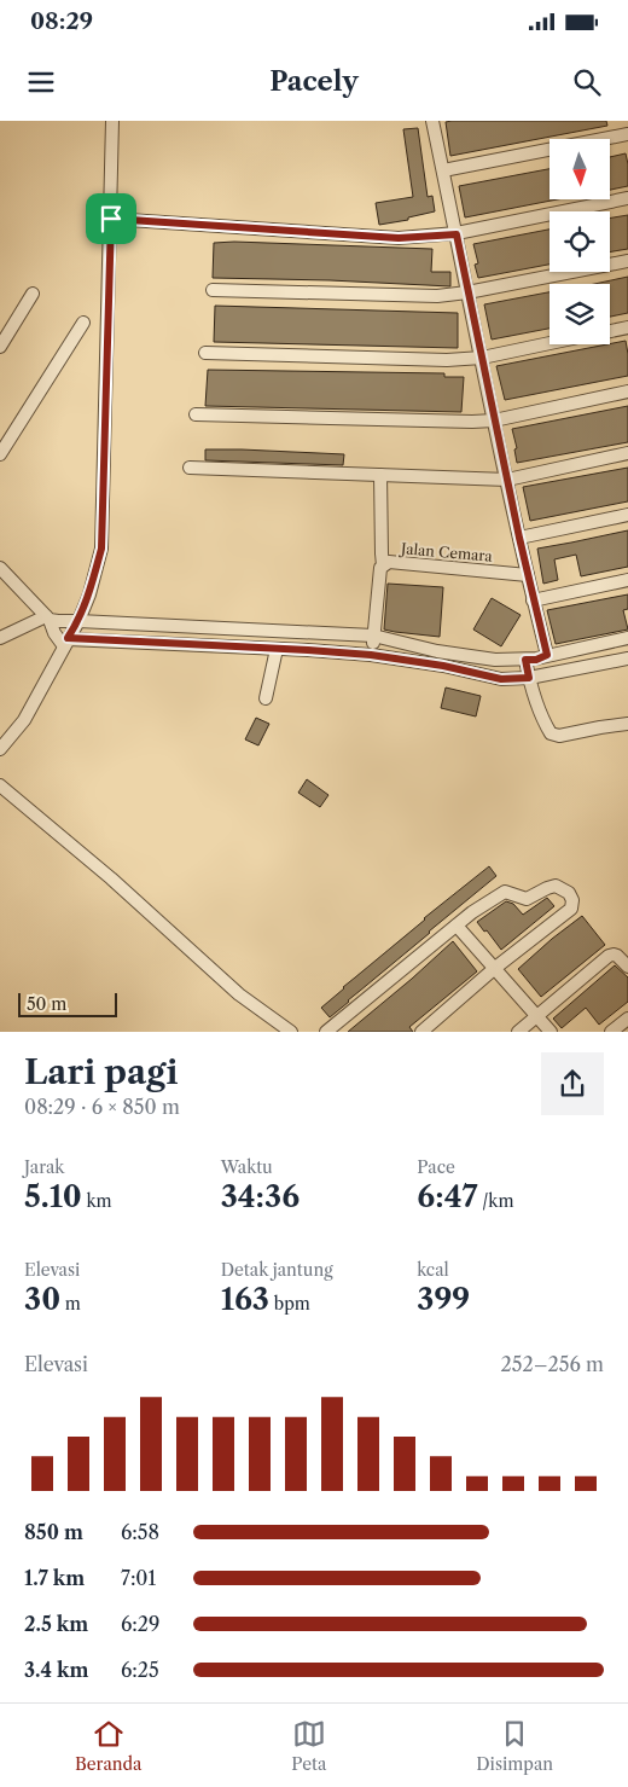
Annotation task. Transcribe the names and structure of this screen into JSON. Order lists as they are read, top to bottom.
{
  "streets": {
    "street": ["Jalan Cemara"]
  },
  "scale_bar": "50 m",
  "north": "bottom",
  "page": {
    "status": "08:29",
    "header": "Pacely",
    "scale": "50 m",
    "heading": ["Lari pagi", "08:29 · 6 × 850 m"],
    "stats": [
      ["Jarak", "5.10 km"],
      ["Waktu", "34:36"],
      ["Pace", "6:47 /km"],
      ["Elevasi", "30 m"],
      ["Detak jantung", "163 bpm"],
      ["kcal", "399"]
    ],
    "chart": ["Elevasi", "252–256 m"],
    "list": [
      {
        "name": "850 m",
        "note": "6:58"
      },
      {
        "name": "1.7 km",
        "note": "7:01"
      },
      {
        "name": "2.5 km",
        "note": "6:29"
      },
      {
        "name": "3.4 km",
        "note": "6:25"
      }
    ],
    "tabs": ["Beranda", "Peta", "Disimpan"]
  }
}
